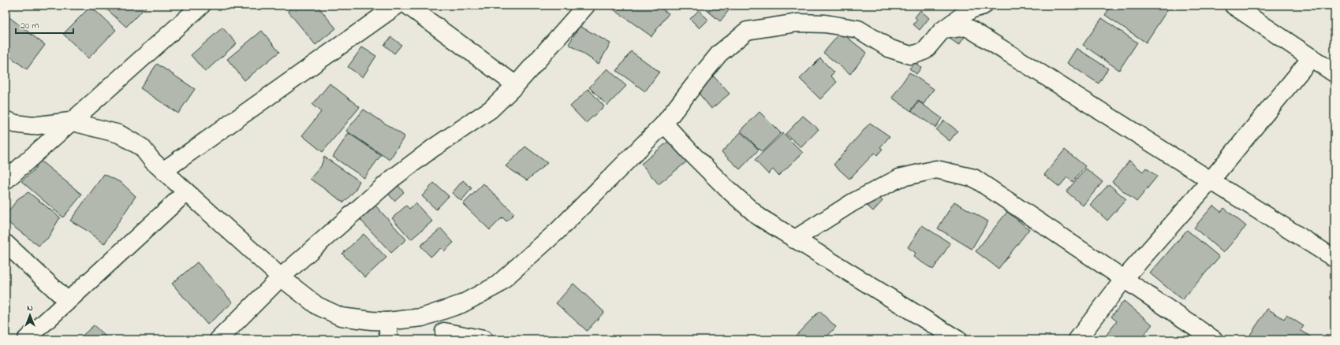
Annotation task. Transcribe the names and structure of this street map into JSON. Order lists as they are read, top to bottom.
{
  "scale_bar": "20 m",
  "north": "top"
}
